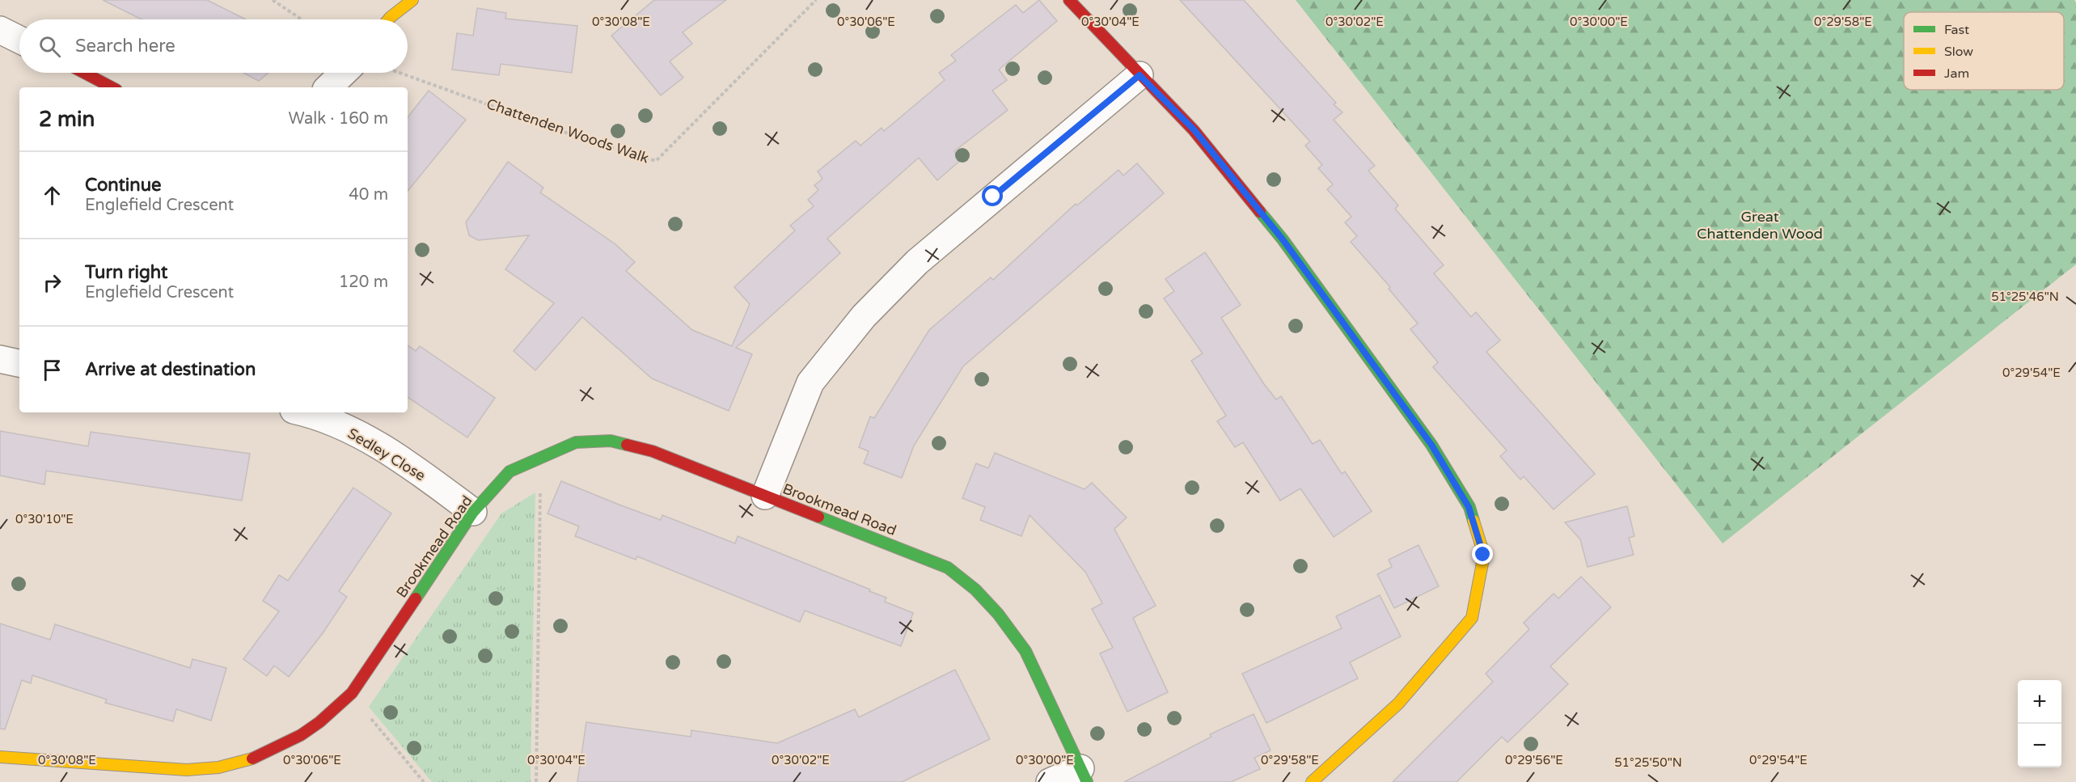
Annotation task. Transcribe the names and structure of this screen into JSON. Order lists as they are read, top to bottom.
{
  "streets": {
    "street": ["Sedley Close", "Brookmead Road"],
    "path": ["Chattenden Woods Walk"]
  },
  "crossings": [
    ["Sedley Close", "Brookmead Road"]
  ],
  "parks": ["Great Chattenden Wood"],
  "legend": ["Fast", "Slow", "Jam"],
  "page": {
    "search": "Search here",
    "heading": ["2 min", "Walk · 160 m"],
    "list": [
      ["Continue", "Englefield Crescent", "40 m"],
      ["Turn right", "Englefield Crescent", "120 m"],
      "Arrive at destination"
    ],
    "map_buttons": ["+", "−"]
  },
  "coordinates": [
    "0°30'08\"E",
    "0°30'04\"E",
    "0°30'06\"E",
    "0°30'02\"E",
    "0°30'00\"E",
    "0°29'58\"E",
    "51°25'46\"N",
    "0°29'54\"E",
    "0°30'10\"E",
    "0°29'56\"E",
    "51°25'50\"N"
  ]
}
